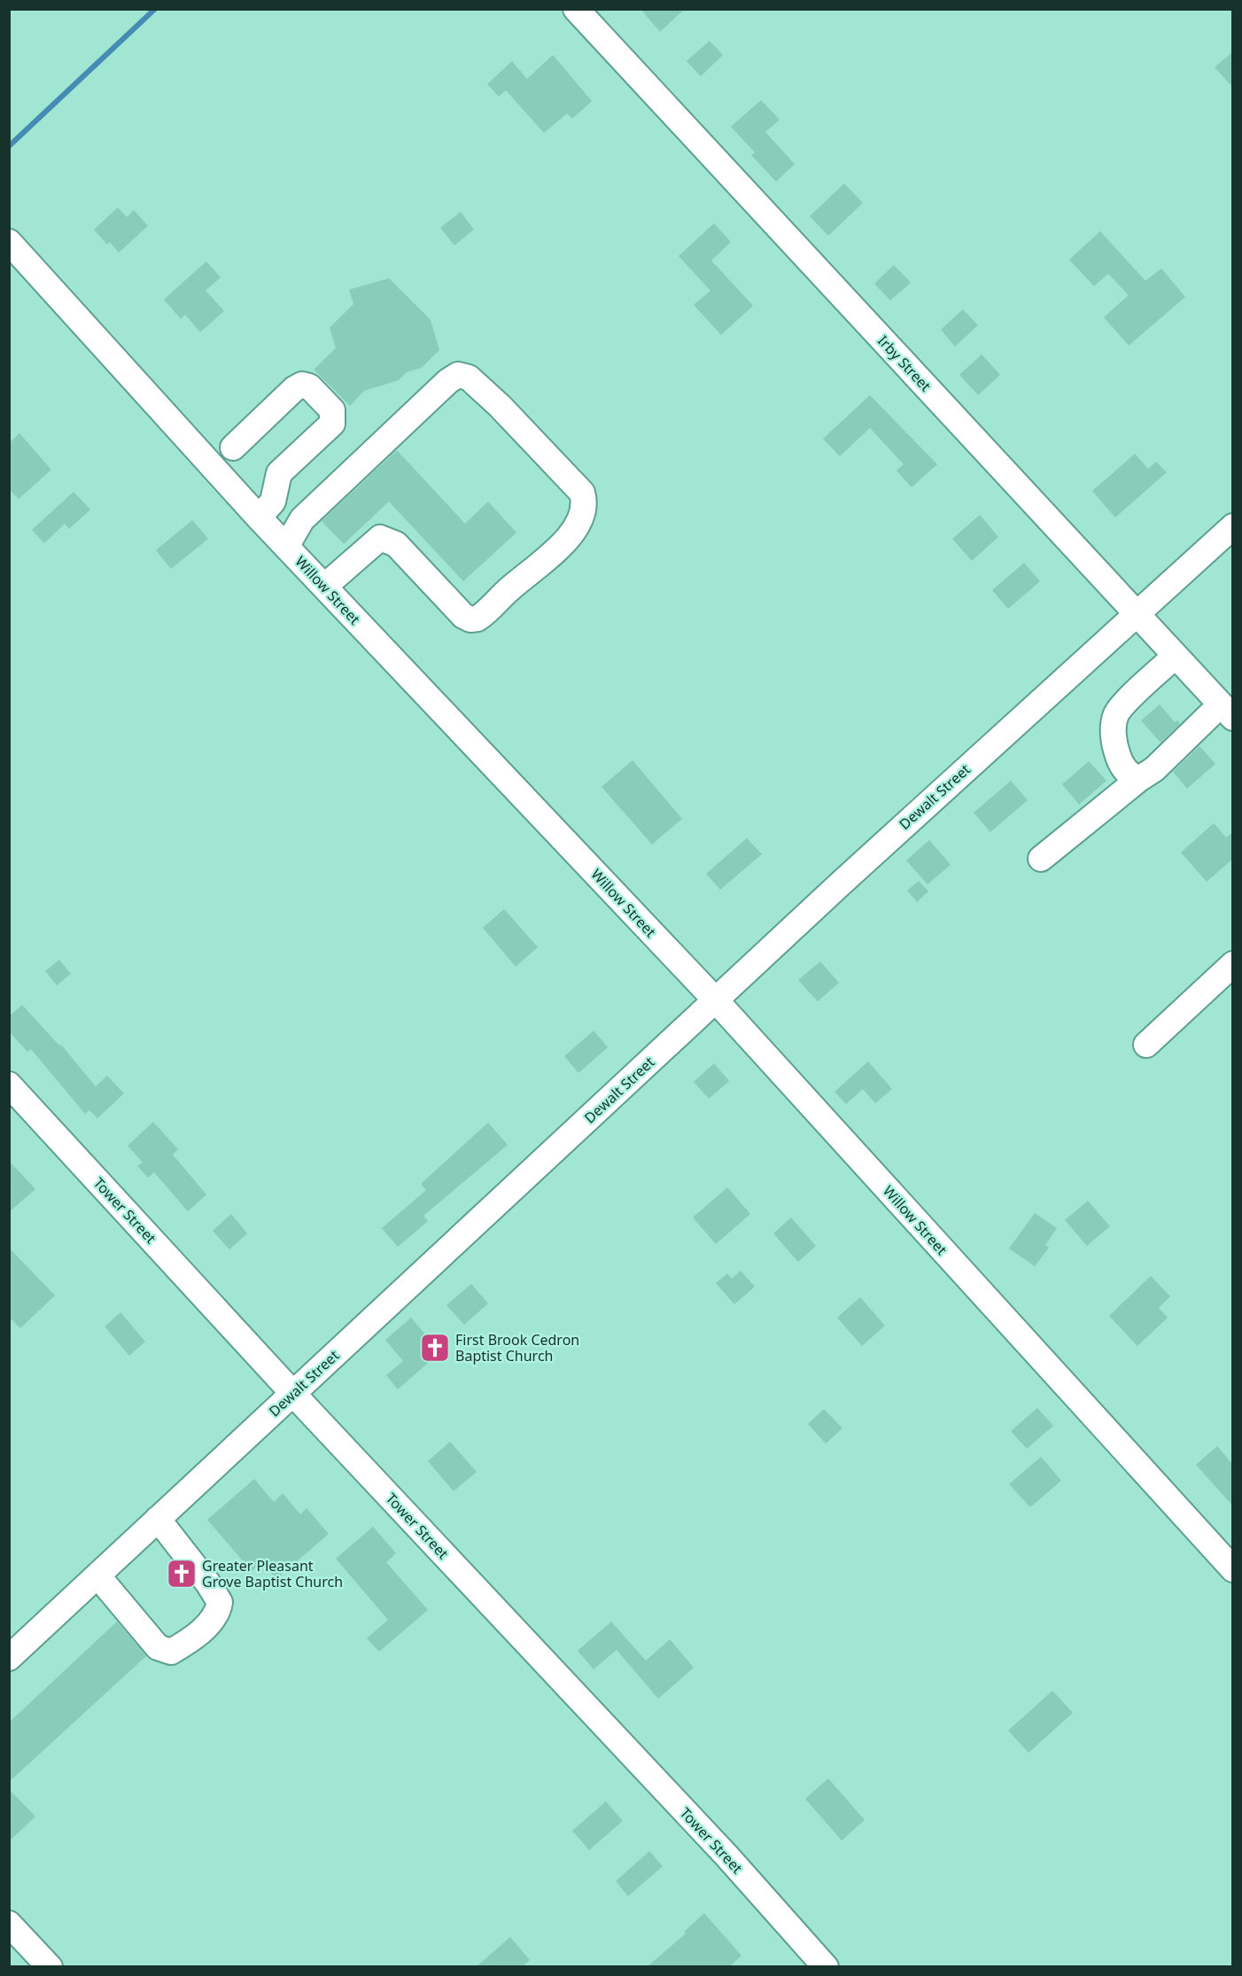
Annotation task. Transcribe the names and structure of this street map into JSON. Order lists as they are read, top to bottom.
{
  "streets": {
    "street": [
      "Irby Street",
      "Willow Street",
      "Dewalt Street",
      "Tower Street"
    ]
  },
  "crossings": [
    ["Irby Street", "Dewalt Street"],
    ["Willow Street", "Dewalt Street"],
    ["Dewalt Street", "Tower Street"]
  ],
  "places": {
    "church": ["First Brook Cedron Baptist Church", "Greater Pleasant Grove Baptist Church"]
  }
}
